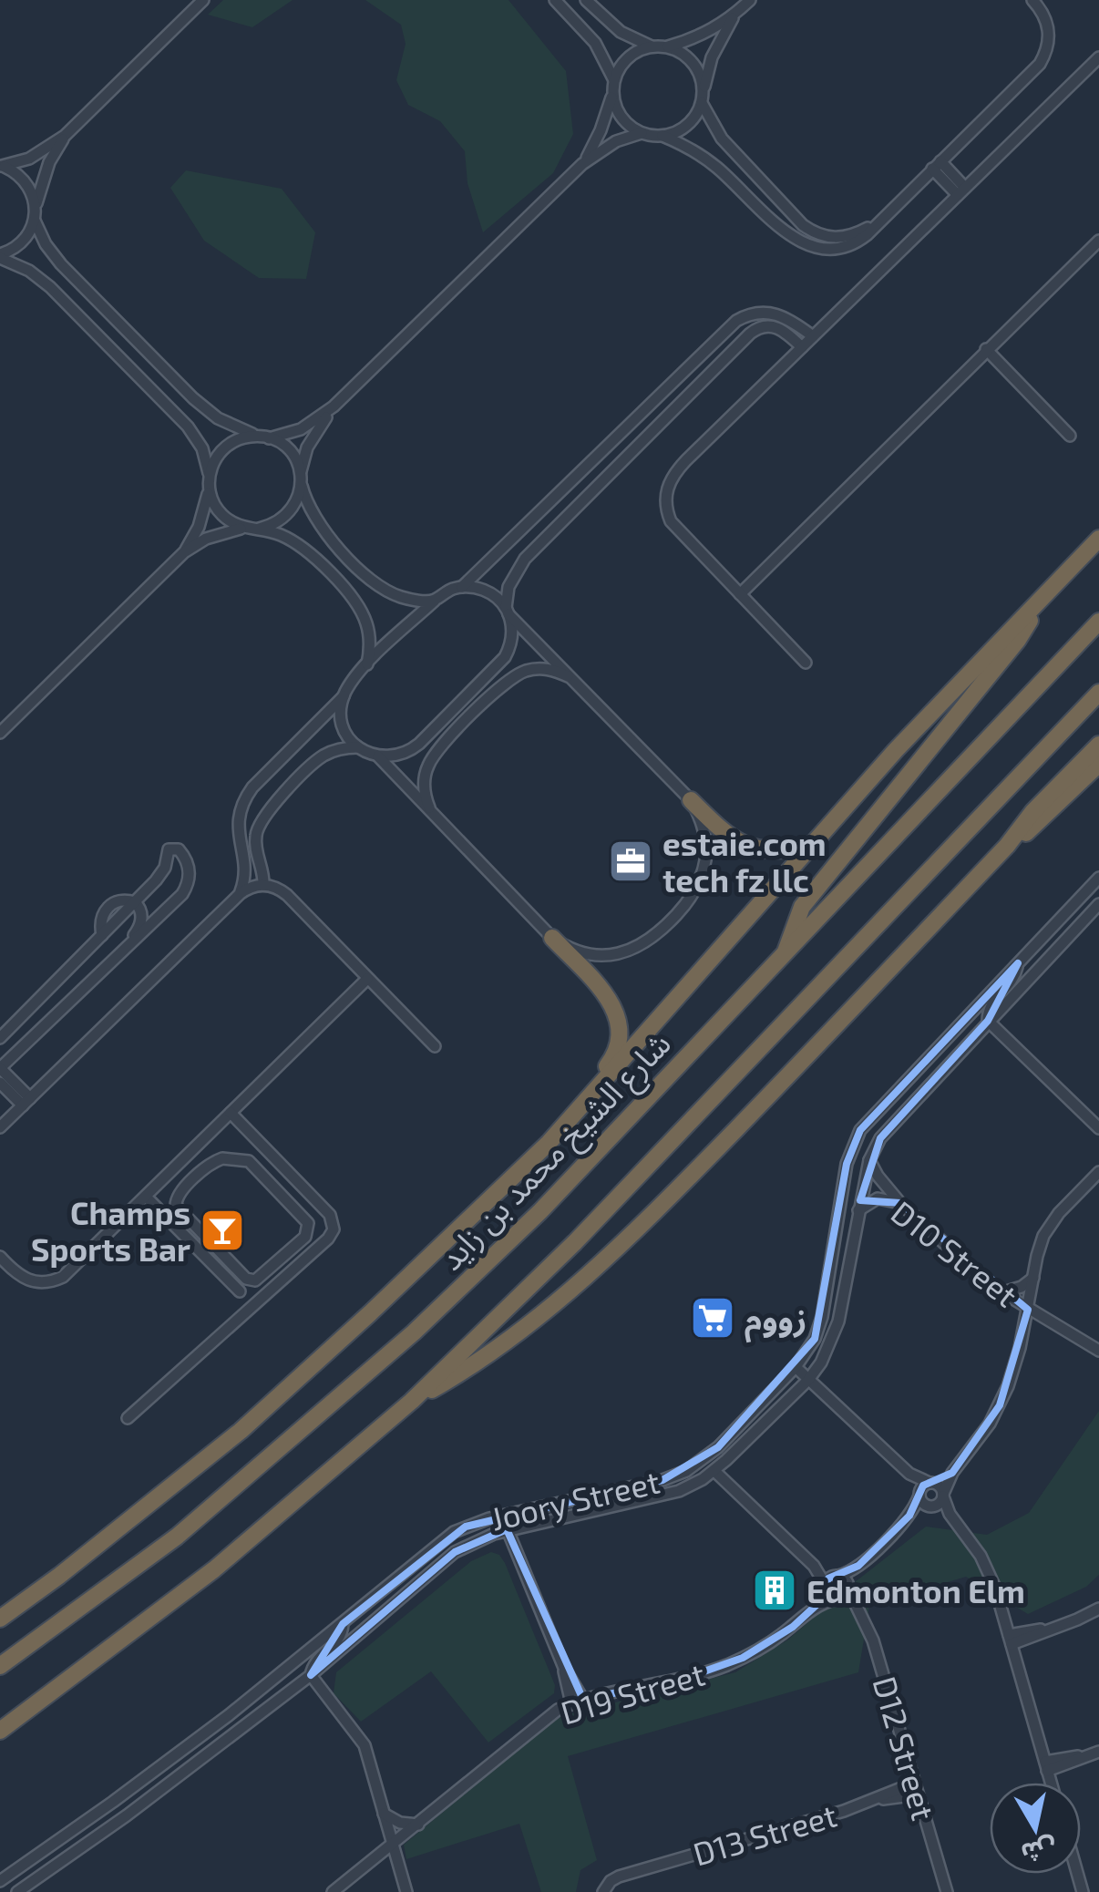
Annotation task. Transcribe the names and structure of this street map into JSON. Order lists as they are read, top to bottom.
{
  "streets": {
    "highway": ["شارع الشيخ محمد بن زايد"],
    "street": [
      "D10 Street",
      "Joory Street",
      "D19 Street",
      "D12 Street",
      "D13 Street"
    ]
  },
  "crossings": [
    ["D10 Street", "Joory Street"],
    ["D19 Street", "D12 Street"],
    ["D12 Street", "D13 Street"]
  ],
  "places": {
    "office": ["estaie.com tech fz llc"],
    "bar": ["Champs Sports Bar"],
    "supermarket": ["زووم"],
    "building": ["Edmonton Elm"]
  },
  "north": "bottom"
}
